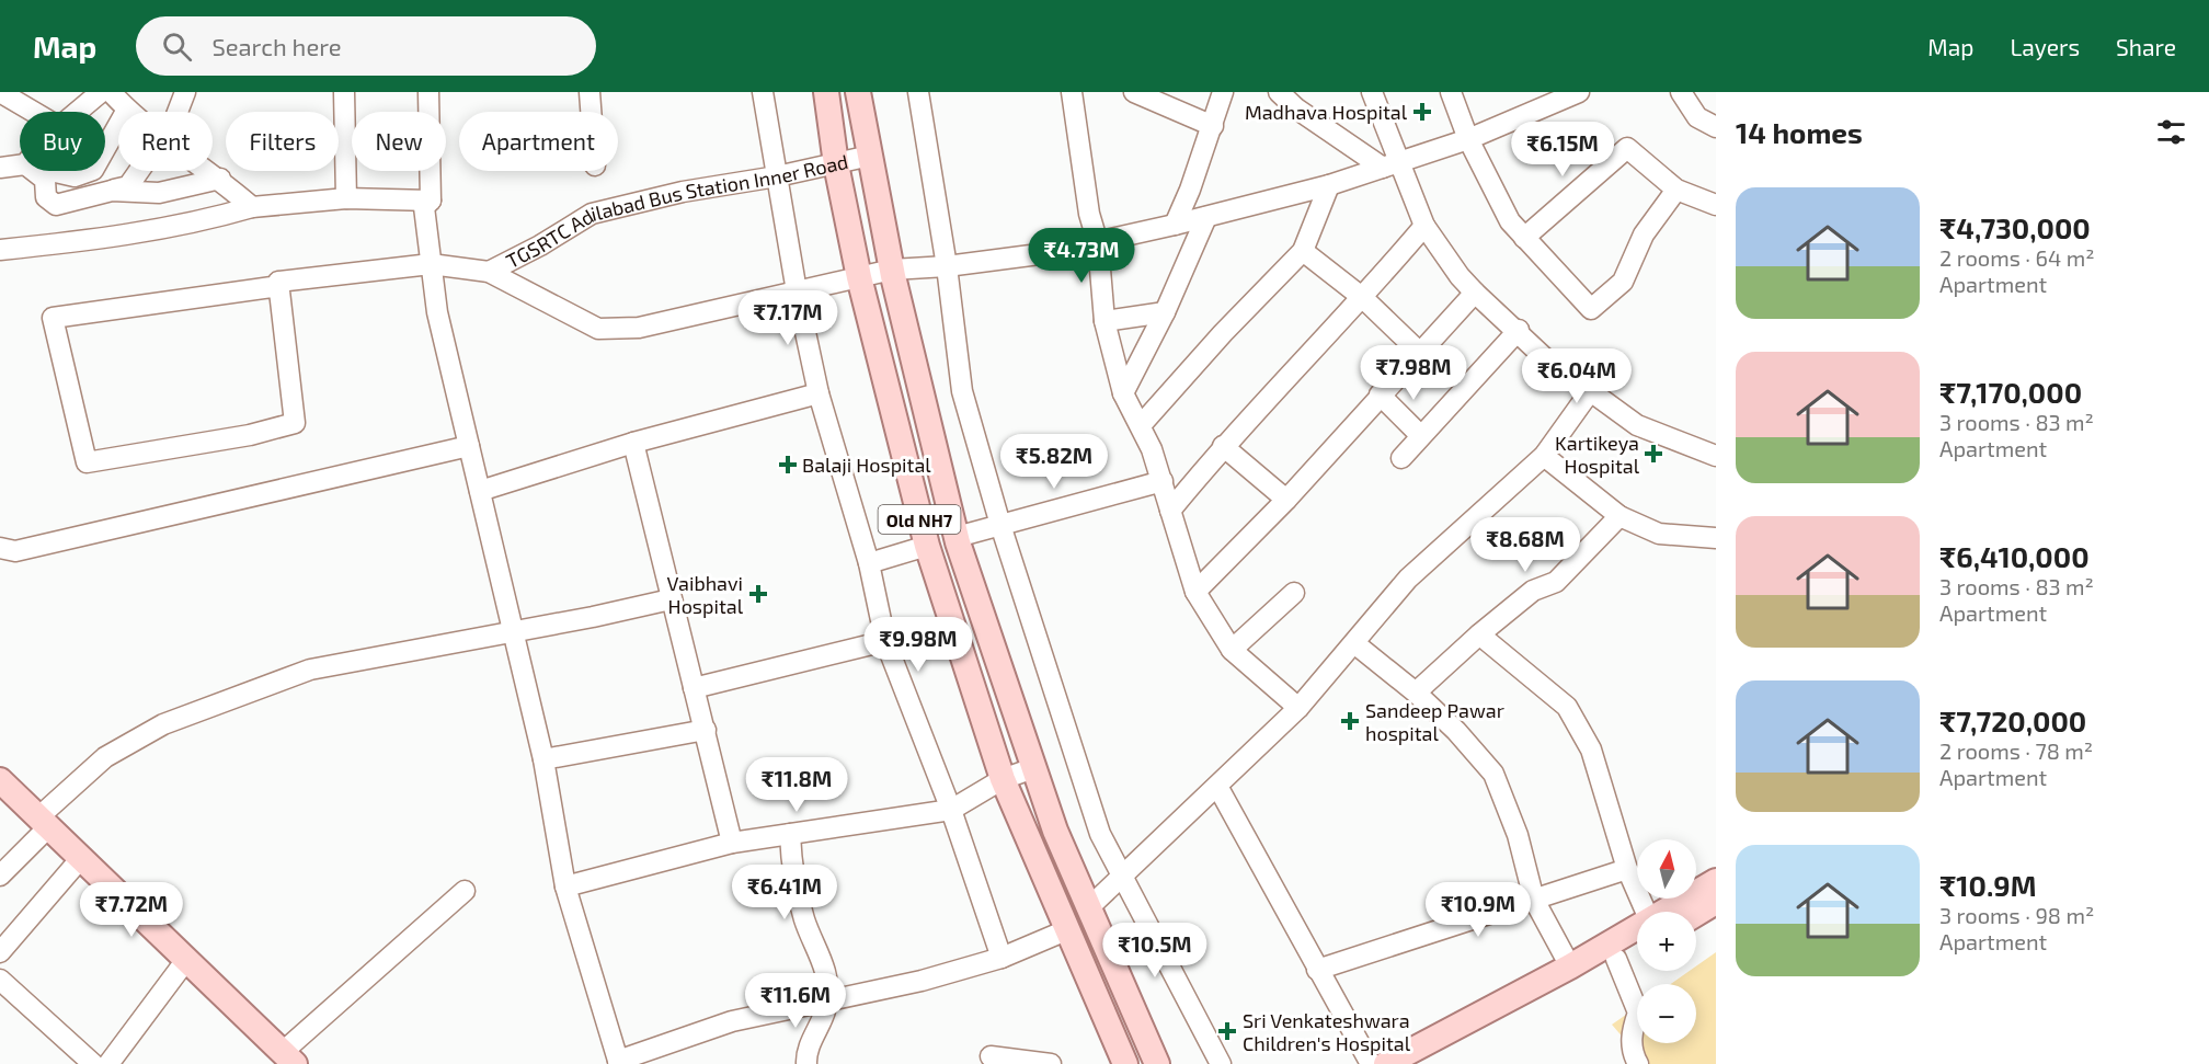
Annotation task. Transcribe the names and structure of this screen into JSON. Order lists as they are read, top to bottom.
{
  "streets": {
    "main road": ["Old NH7"],
    "street": ["TGSRTC Adilabad Bus Station Inner Road"]
  },
  "crossings": [
    ["TGSRTC Adilabad Bus Station Inner Road", "Old NH7"]
  ],
  "places": {
    "health": [
      "Madhava Hospital",
      "Kartikeya Hospital",
      "Balaji Hospital",
      "Vaibhavi Hospital",
      "Sandeep Pawar hospital",
      "Sri Venkateshwara Children's Hospital"
    ]
  },
  "north": "top",
  "page": {
    "header": "Map",
    "search": "Search here",
    "nav": ["Map", "Layers", "Share"],
    "heading": "14 homes",
    "chip": [
      "Buy",
      "Rent",
      "Filters",
      "New",
      "Apartment"
    ],
    "price": [
      "₹6.15M",
      "₹4.73M",
      "₹7.17M",
      "₹7.98M",
      "₹6.04M",
      "₹5.82M",
      "₹8.68M",
      "₹9.98M",
      "₹11.8M",
      "₹6.41M",
      "₹7.72M",
      "₹10.9M",
      "₹10.5M",
      "₹11.6M"
    ],
    "list": [
      {
        "name": "₹4,730,000",
        "note": "2 rooms · 64 m² · Apartment"
      },
      {
        "name": "₹7,170,000",
        "note": "3 rooms · 83 m² · Apartment"
      },
      {
        "name": "₹6,410,000",
        "note": "3 rooms · 83 m² · Apartment"
      },
      {
        "name": "₹7,720,000",
        "note": "2 rooms · 78 m² · Apartment"
      },
      {
        "name": "₹10.9M",
        "note": "3 rooms · 98 m² · Apartment"
      }
    ],
    "map_buttons": ["+", "−"]
  }
}
